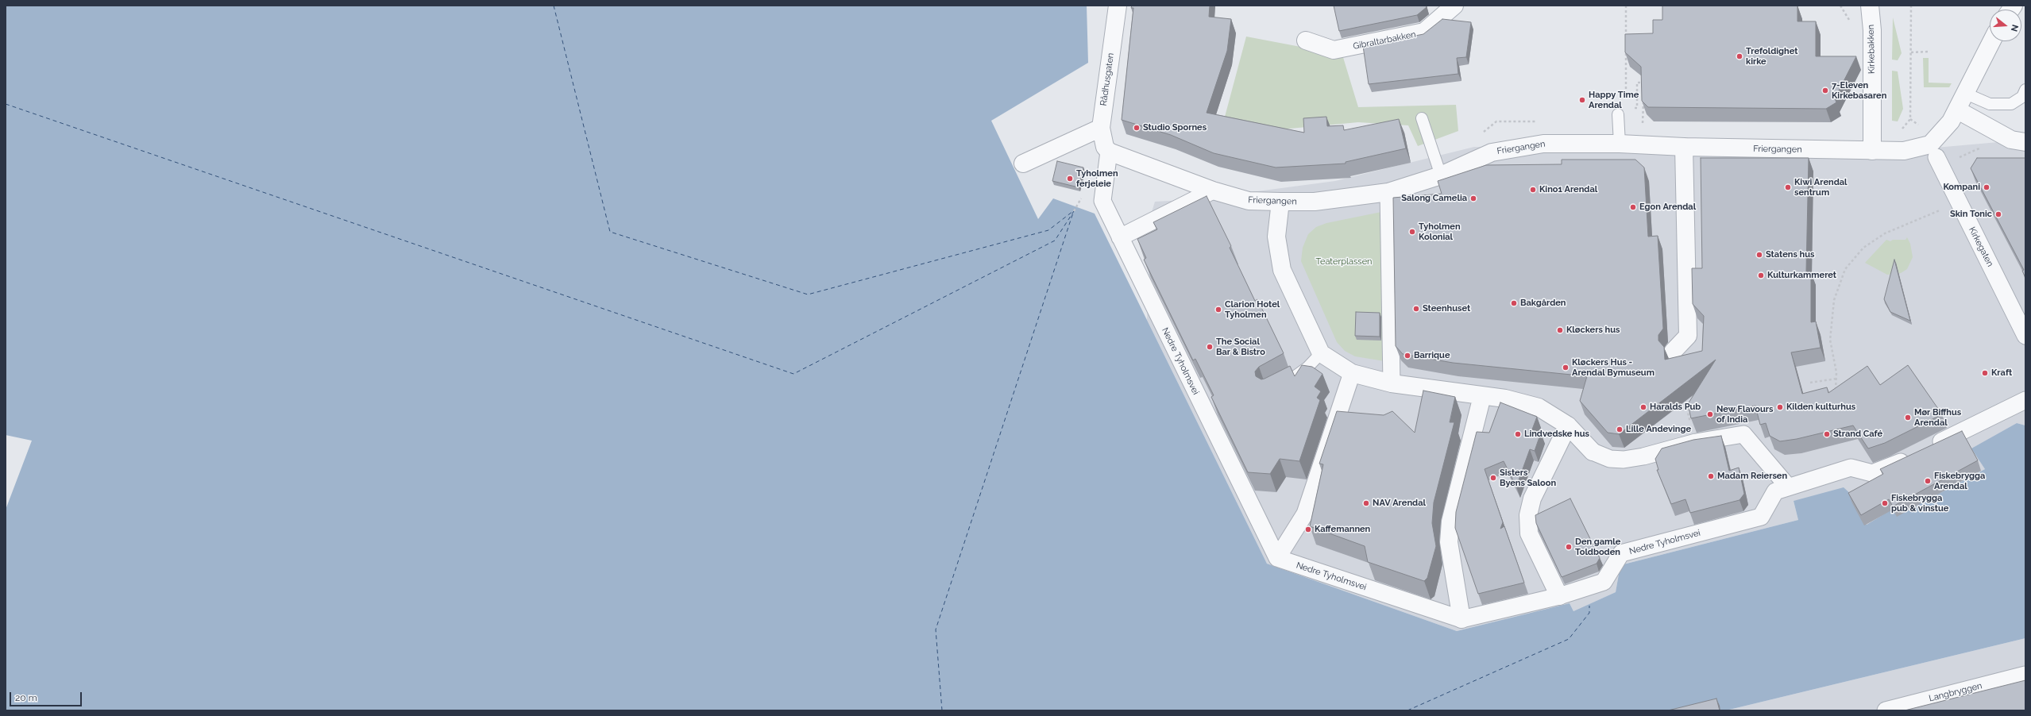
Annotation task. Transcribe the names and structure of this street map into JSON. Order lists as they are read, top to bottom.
{
  "streets": {
    "street": [
      "Gibraltarbakken",
      "Kirkebakken",
      "Rådhusgaten",
      "Friergangen",
      "Kirkegaten",
      "Nedre Tyholmsvei",
      "Langbryggen"
    ]
  },
  "crossings": [
    ["Kirkebakken", "Friergangen"],
    ["Rådhusgaten", "Friergangen"],
    ["Rådhusgaten", "Nedre Tyholmsvei"],
    ["Friergangen", "Kirkegaten"],
    ["Friergangen", "Nedre Tyholmsvei"]
  ],
  "parks": ["Teaterplassen"],
  "places": [
    "Trefoldighet kirke",
    "7-Eleven Kirkebasaren",
    "Happy Time Arendal",
    "Studio Spornes",
    "Tyholmen ferjeleie",
    "Kiwi Arendal sentrum",
    "Kompani",
    "Kino1 Arendal",
    "Salong Camelia",
    "Egon Arendal",
    "Skin Tonic",
    "Tyholmen Kolonial",
    "Statens hus",
    "Kulturkammeret",
    "Bakgården",
    "Steenhuset",
    "Clarion Hotel Tyholmen",
    "Kløckers hus",
    "The Social Bar & Bistro",
    "Barrique",
    "Kløckers Hus - Arendal Bymuseum",
    "Kraft",
    "Haralds Pub",
    "Kilden kulturhus",
    "New Flavours of India",
    "Mør Biffhus Arendal",
    "Lille Andevinge",
    "Lindvedske hus",
    "Strand Café",
    "Madam Reiersen",
    "Sisters Byens Saloon",
    "Fiskebrygga Arendal",
    "NAV Arendal",
    "Fiskebrygga pub & vinstue",
    "Kaffemannen",
    "Den gamle Toldboden"
  ],
  "scale_bar": "20 m",
  "north": "right"
}
